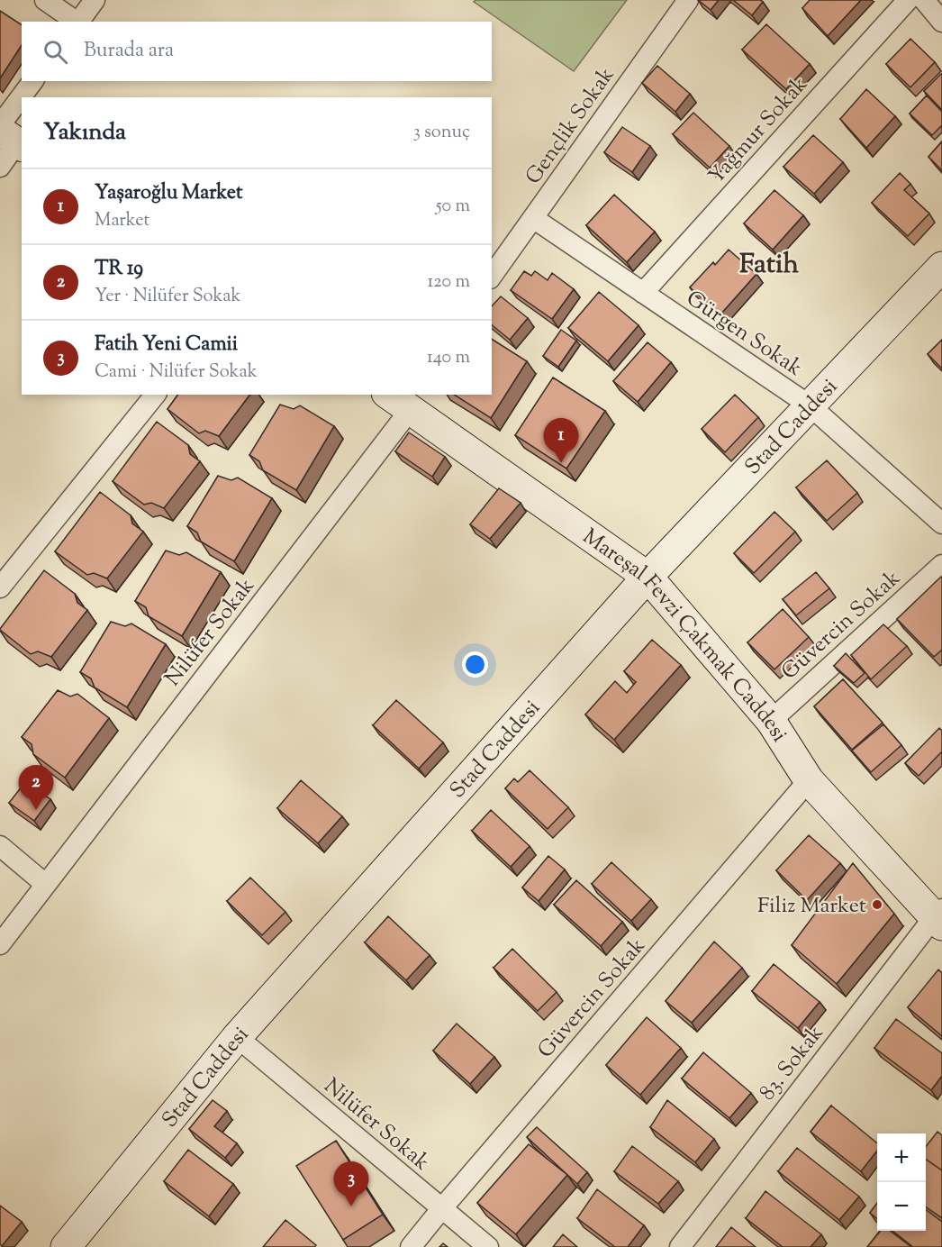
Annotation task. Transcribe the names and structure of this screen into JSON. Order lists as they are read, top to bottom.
{
  "streets": {
    "street": [
      "Gençlik Sokak",
      "Yağmur Sokak",
      "Gürgen Sokak",
      "Stad Caddesi",
      "Güvercin Sokak",
      "Nilüfer Sokak",
      "Mareşal Fevzi Çakmak Caddesi",
      "83. Sokak"
    ]
  },
  "crossings": [
    ["Gençlik Sokak", "Gürgen Sokak"],
    ["Yağmur Sokak", "Gürgen Sokak"],
    ["Gürgen Sokak", "Stad Caddesi"],
    ["Stad Caddesi", "Nilüfer Sokak"],
    ["Stad Caddesi", "Mareşal Fevzi Çakmak Caddesi"],
    ["Güvercin Sokak", "Nilüfer Sokak"],
    ["Güvercin Sokak", "Mareşal Fevzi Çakmak Caddesi"],
    ["Nilüfer Sokak", "Mareşal Fevzi Çakmak Caddesi"],
    ["Mareşal Fevzi Çakmak Caddesi", "83. Sokak"]
  ],
  "districts": ["Fatih"],
  "places": ["Filiz Market"],
  "page": {
    "search": "Burada ara",
    "heading": ["Yakında", "3 sonuç"],
    "list": [
      {
        "mark": "1",
        "name": "Yaşaroğlu Market",
        "note": "Market",
        "value": "50 m"
      },
      {
        "mark": "2",
        "name": "TR 19",
        "note": "Yer · Nilüfer Sokak",
        "value": "120 m"
      },
      {
        "mark": "3",
        "name": "Fatih Yeni Camii",
        "note": "Cami · Nilüfer Sokak",
        "value": "140 m"
      }
    ],
    "pins": ["1", "2", "3"],
    "map_buttons": ["+", "−"]
  }
}
